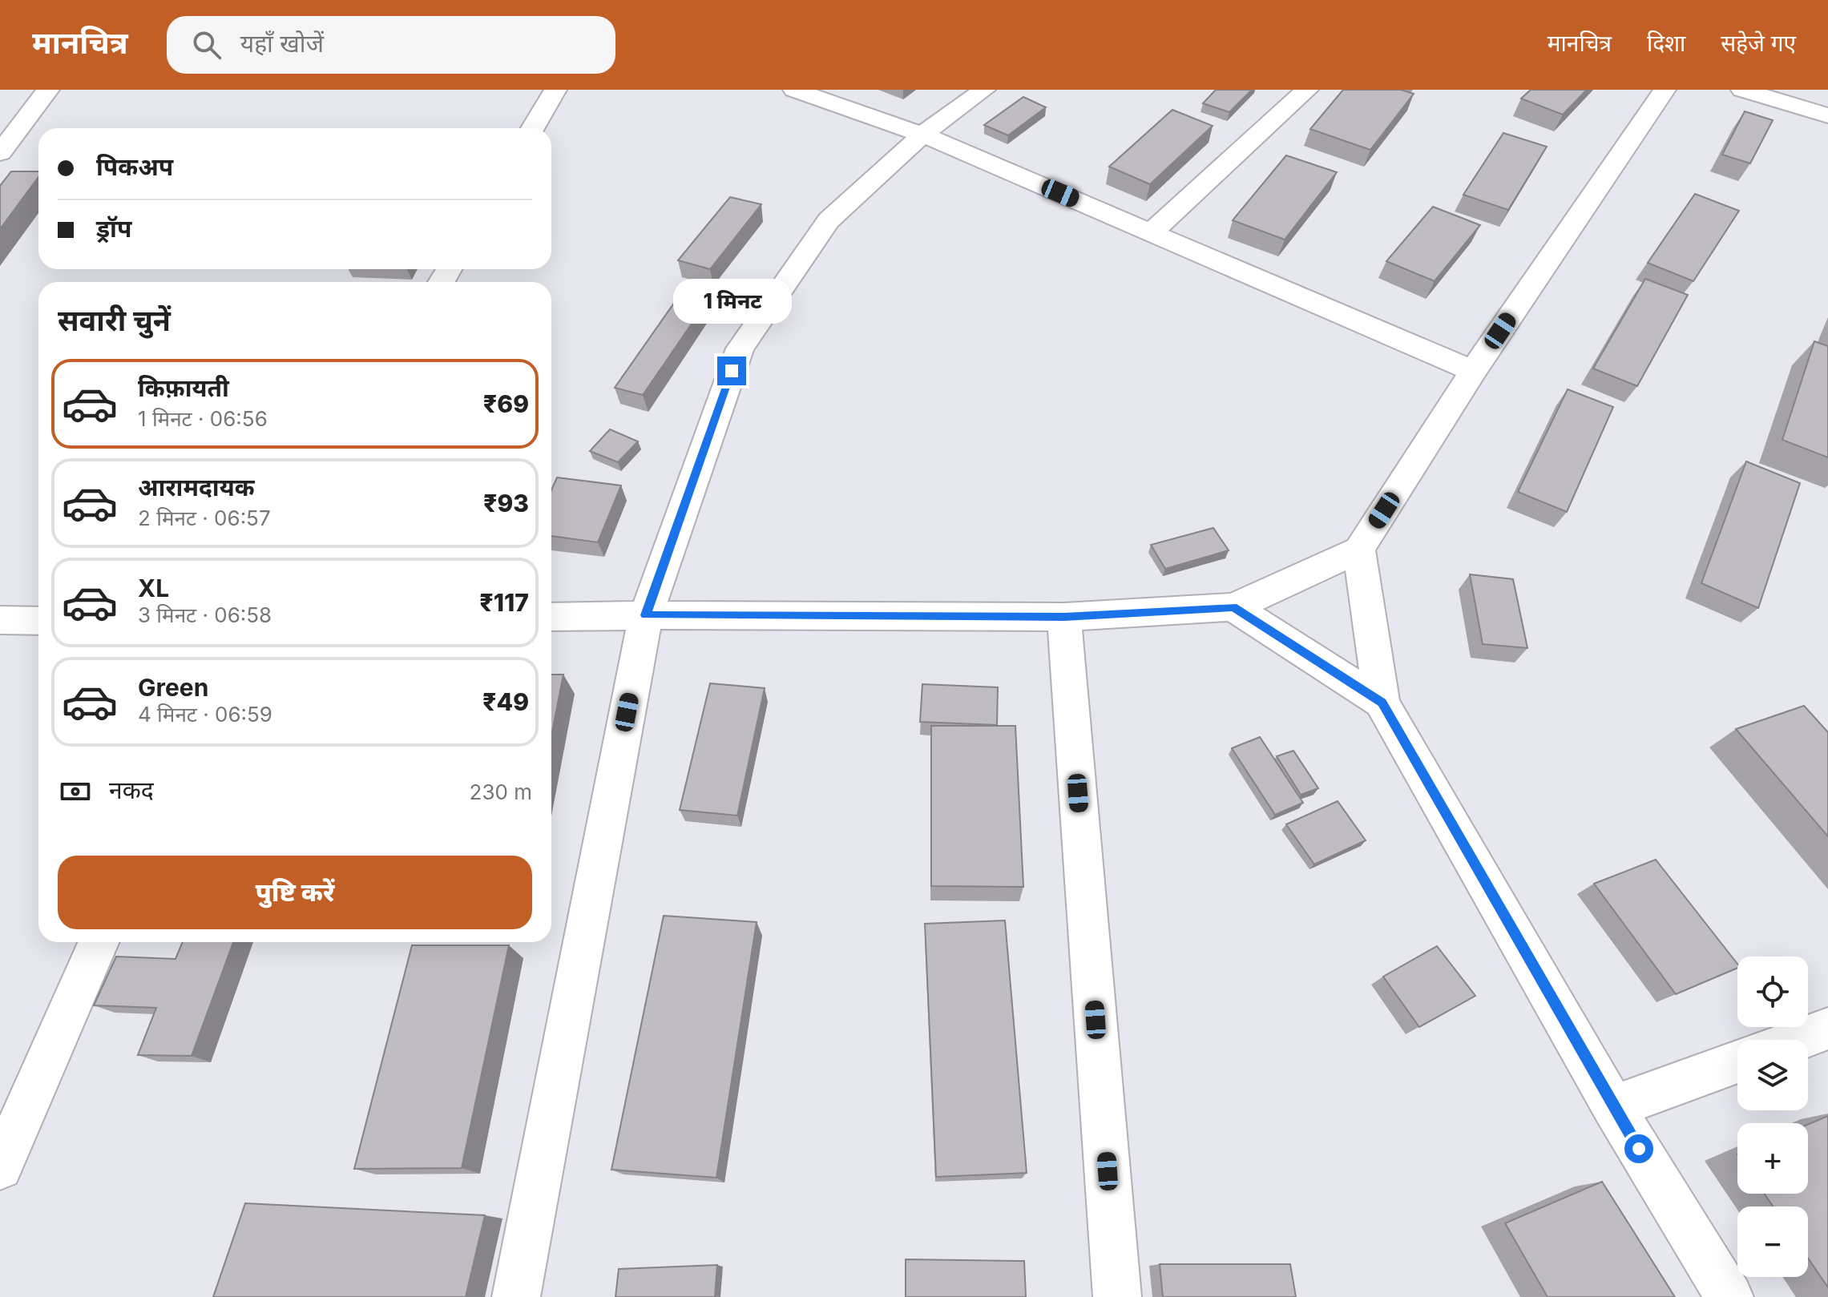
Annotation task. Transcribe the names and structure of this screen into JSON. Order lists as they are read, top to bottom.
{
  "page": {
    "header": "मानचित्र",
    "search": "यहाँ खोजें",
    "nav": ["मानचित्र", "दिशा", "सहेजे गए"],
    "banner": ["पिकअप", "ड्रॉप"],
    "bubble": "1 मिनट",
    "heading": "सवारी चुनें",
    "list": [
      {
        "name": "किफ़ायती",
        "note": "1 मिनट · 06:56",
        "value": "₹69"
      },
      {
        "name": "आरामदायक",
        "note": "2 मिनट · 06:57",
        "value": "₹93"
      },
      {
        "name": "XL",
        "note": "3 मिनट · 06:58",
        "value": "₹117"
      },
      {
        "name": "Green",
        "note": "4 मिनट · 06:59",
        "value": "₹49"
      }
    ],
    "pay": ["नकद", "230 m"],
    "buttons": "पुष्टि करें",
    "map_buttons": ["+", "−"]
  }
}
